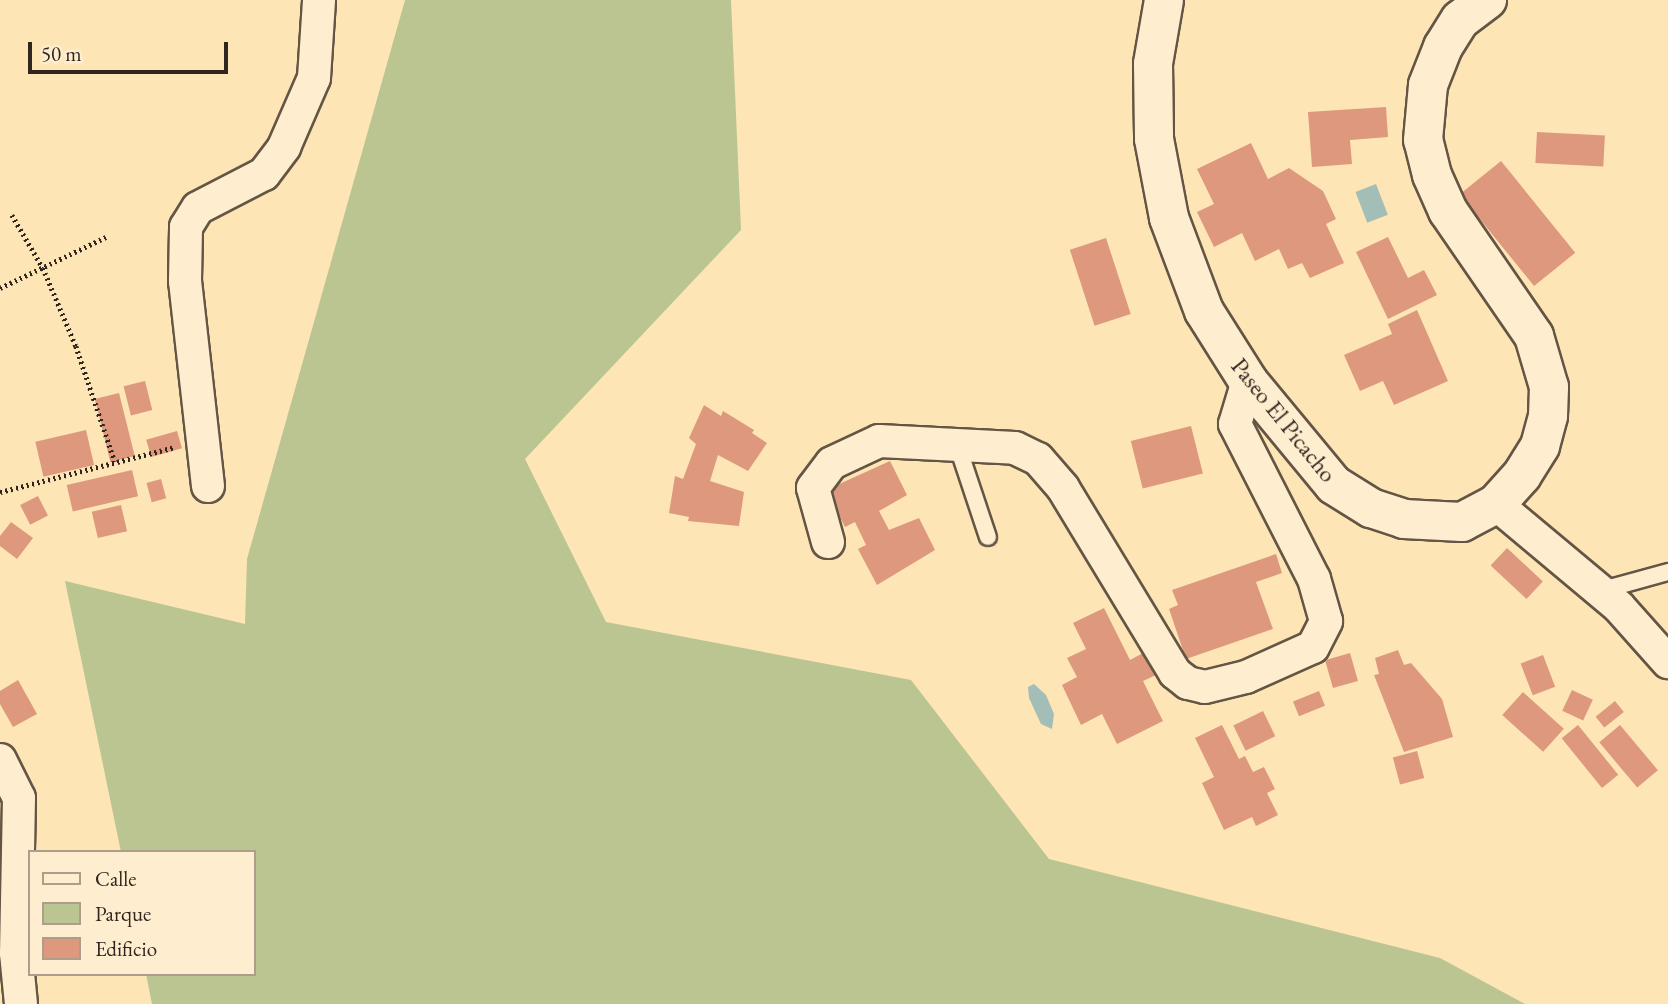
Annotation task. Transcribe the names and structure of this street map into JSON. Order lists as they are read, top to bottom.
{
  "streets": {
    "street": ["Paseo El Picacho"]
  },
  "legend": ["Calle", "Parque", "Edificio"],
  "scale_bar": "50 m"
}
